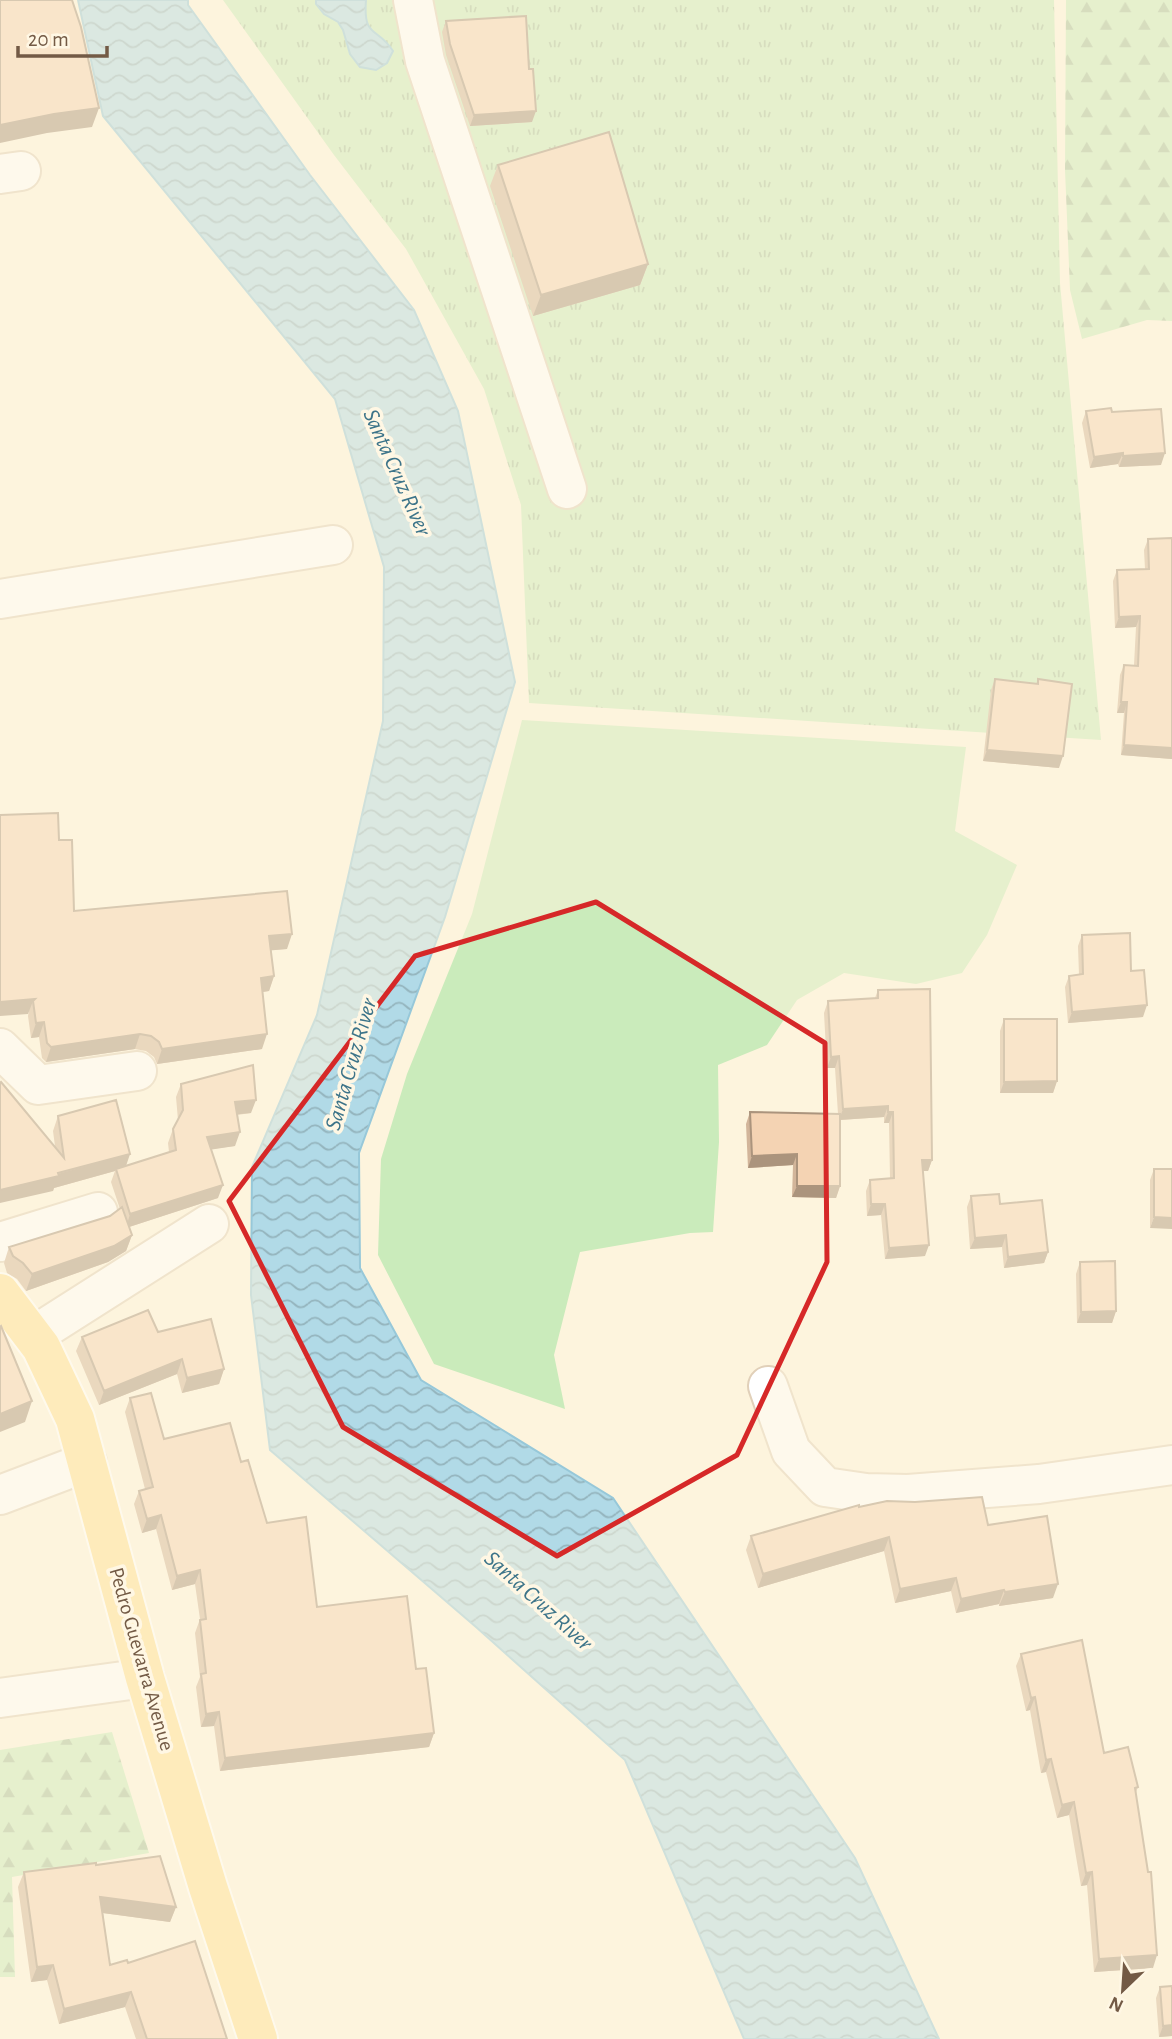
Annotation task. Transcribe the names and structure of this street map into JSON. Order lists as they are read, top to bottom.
{
  "streets": {
    "main road": ["Pedro Guevarra Avenue"]
  },
  "water": ["Santa Cruz River"],
  "scale_bar": "20 m",
  "north": "bottom left"
}
